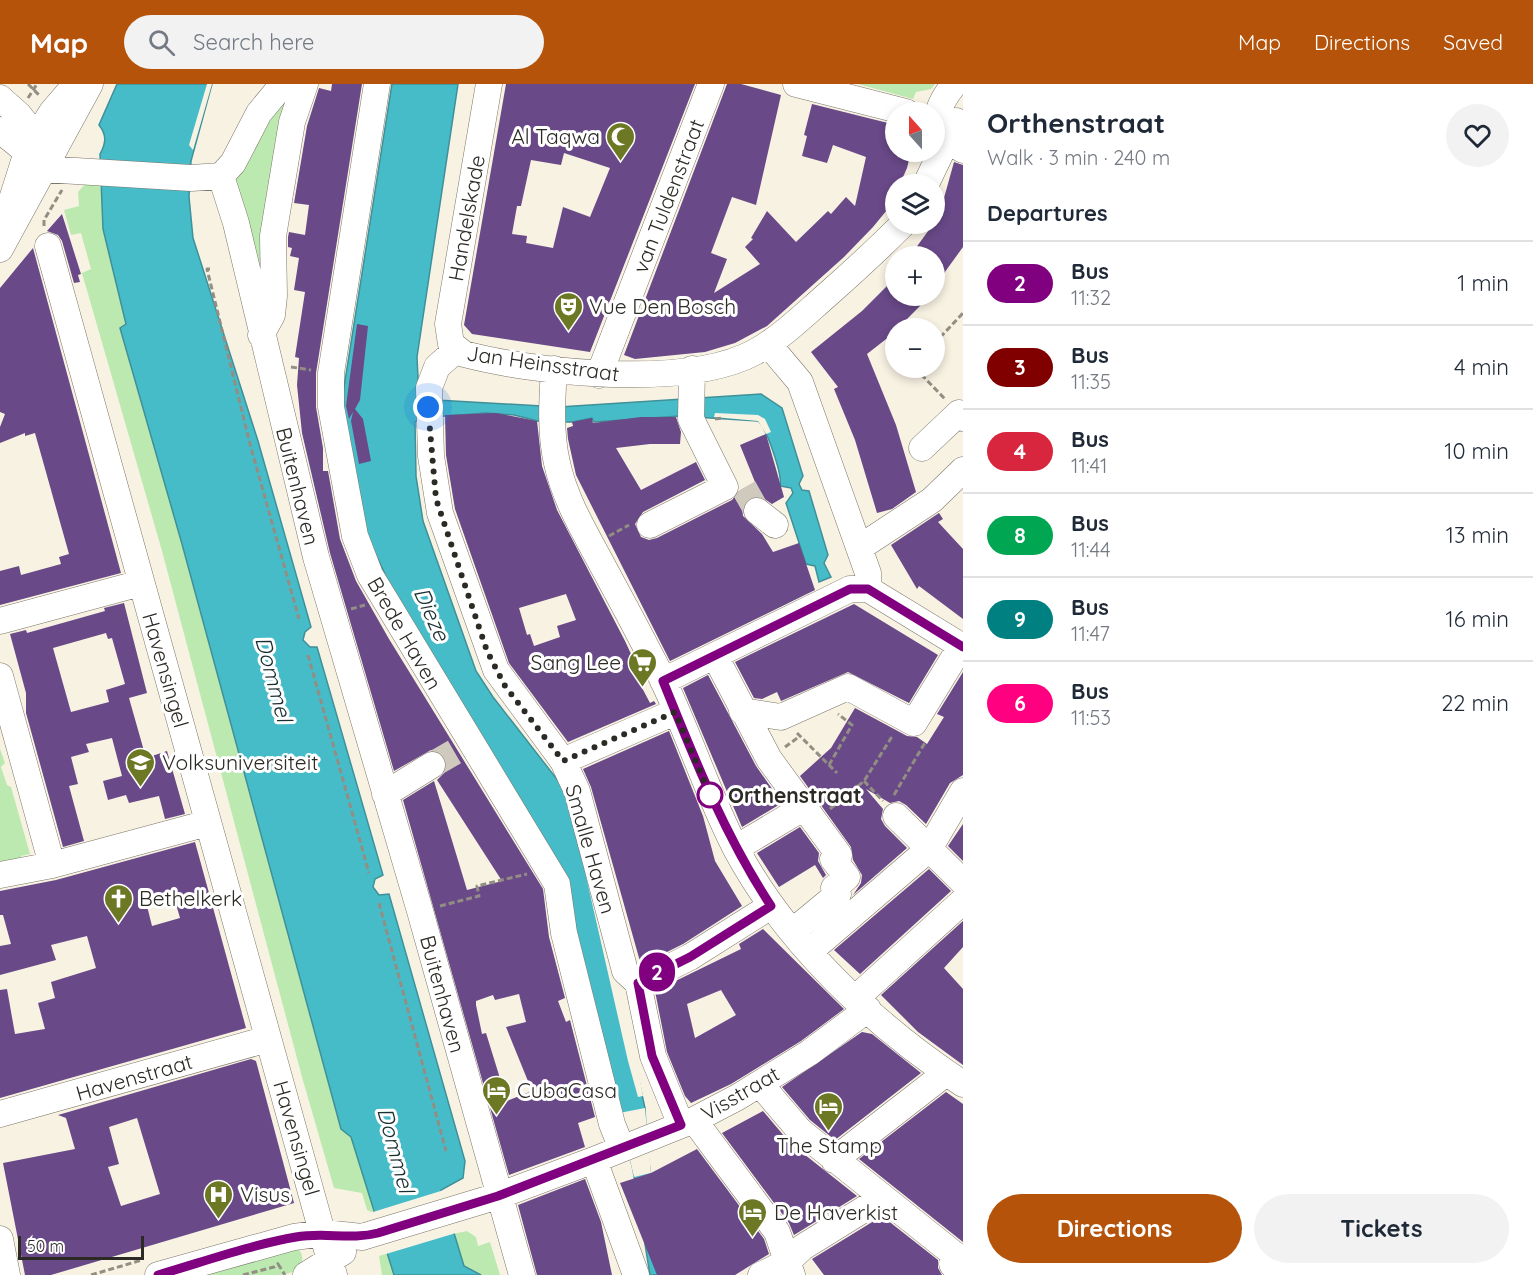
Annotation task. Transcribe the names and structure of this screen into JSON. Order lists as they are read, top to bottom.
{
  "streets": {
    "street": [
      "van Tuldenstraat",
      "Handelskade",
      "Jan Heinsstraat",
      "Buitenhaven",
      "Brede Haven",
      "Havensingel",
      "Smalle Haven",
      "Havenstraat",
      "Visstraat"
    ]
  },
  "crossings": [
    ["van Tuldenstraat", "Jan Heinsstraat"],
    ["Handelskade", "Jan Heinsstraat"],
    ["Handelskade", "Smalle Haven"],
    ["Jan Heinsstraat", "Smalle Haven"],
    ["Buitenhaven", "Visstraat"],
    ["Brede Haven", "Visstraat"],
    ["Havensingel", "Havenstraat"],
    ["Smalle Haven", "Visstraat"]
  ],
  "water": ["Dieze", "Dommel"],
  "places": {
    "mosque": ["Al Taqwa"],
    "theatre": ["Vue Den Bosch"],
    "supermarket": ["Sang Lee"],
    "school or university": ["Volksuniversiteit"],
    "other": ["Orthenstraat"],
    "church": ["Bethelkerk"],
    "hotel": ["CubaCasa", "The Stamp", "De Haverkist"],
    "hospital": ["Visus"]
  },
  "lines": ["bus line 2"],
  "scale_bar": "50 m",
  "north": "top",
  "page": {
    "header": "Map",
    "search": "Search here",
    "nav": ["Map", "Directions", "Saved"],
    "on_map": "2",
    "heading": [
      ["Orthenstraat", "Walk · 3 min · 240 m"],
      "Departures"
    ],
    "map_buttons": ["+", "−"],
    "list": [
      {
        "mark": "2",
        "name": "Bus",
        "note": "11:32",
        "value": "1 min"
      },
      {
        "mark": "3",
        "name": "Bus",
        "note": "11:35",
        "value": "4 min"
      },
      {
        "mark": "4",
        "name": "Bus",
        "note": "11:41",
        "value": "10 min"
      },
      {
        "mark": "8",
        "name": "Bus",
        "note": "11:44",
        "value": "13 min"
      },
      {
        "mark": "9",
        "name": "Bus",
        "note": "11:47",
        "value": "16 min"
      },
      {
        "mark": "6",
        "name": "Bus",
        "note": "11:53",
        "value": "22 min"
      }
    ],
    "buttons": ["Directions", "Tickets"],
    "scale": "50 m"
  }
}
